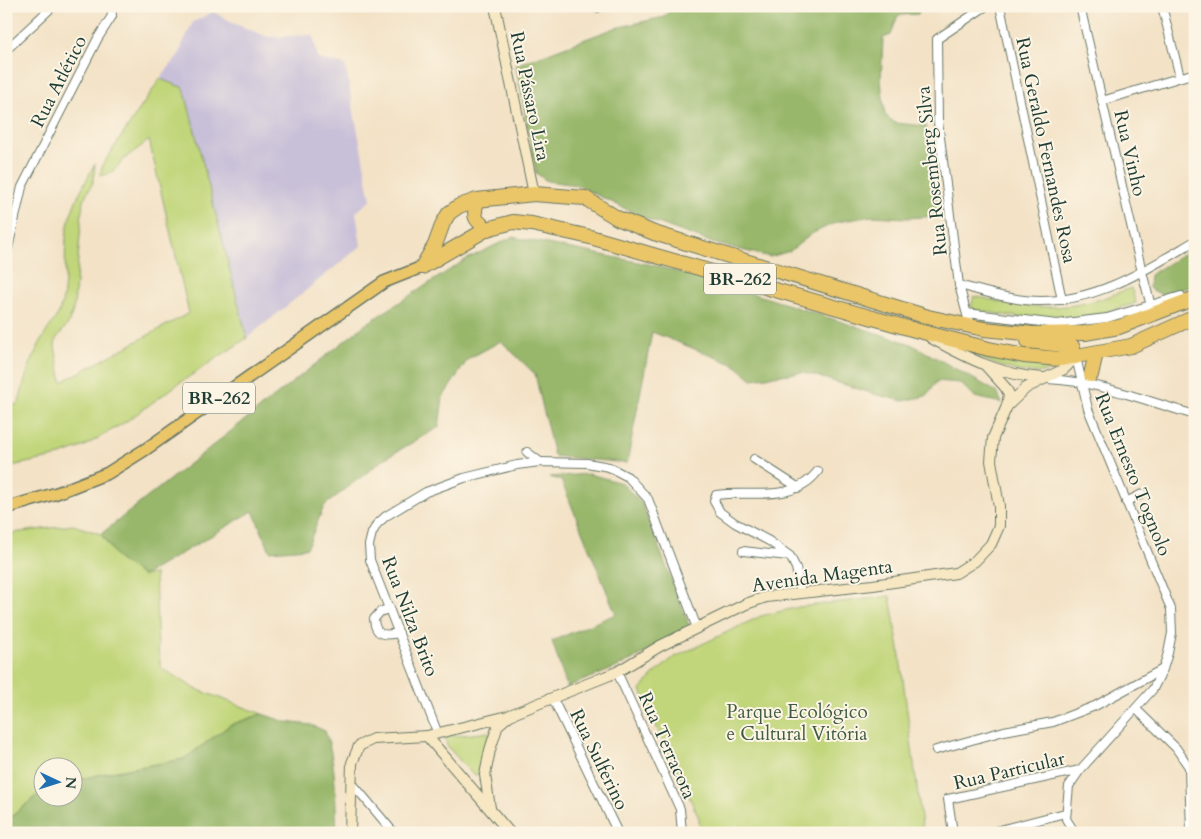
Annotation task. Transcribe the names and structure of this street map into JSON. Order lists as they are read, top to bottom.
{
  "streets": {
    "highway": ["BR-262"],
    "street": [
      "Rua Atlético",
      "Rua Pássaro Lira",
      "Rua Geraldo Fernandes Rosa",
      "Rua Vinho",
      "Rua Rosemberg Silva",
      "Rua Ernesto Tognolo",
      "Avenida Magenta",
      "Rua Nilza Brito",
      "Rua Terracota",
      "Rua Sulferino",
      "Rua Particular"
    ]
  },
  "crossings": [
    ["Rua Pássaro Lira", "BR-262"],
    ["Rua Rosemberg Silva", "BR-262"],
    ["BR-262", "Rua Ernesto Tognolo"],
    ["BR-262", "Avenida Magenta"],
    ["Rua Ernesto Tognolo", "Avenida Magenta"],
    ["Rua Ernesto Tognolo", "Rua Particular"],
    ["Avenida Magenta", "Rua Nilza Brito"],
    ["Avenida Magenta", "Rua Terracota"],
    ["Avenida Magenta", "Rua Sulferino"]
  ],
  "parks": ["Parque Ecológico e Cultural Vitória"],
  "north": "right"
}
